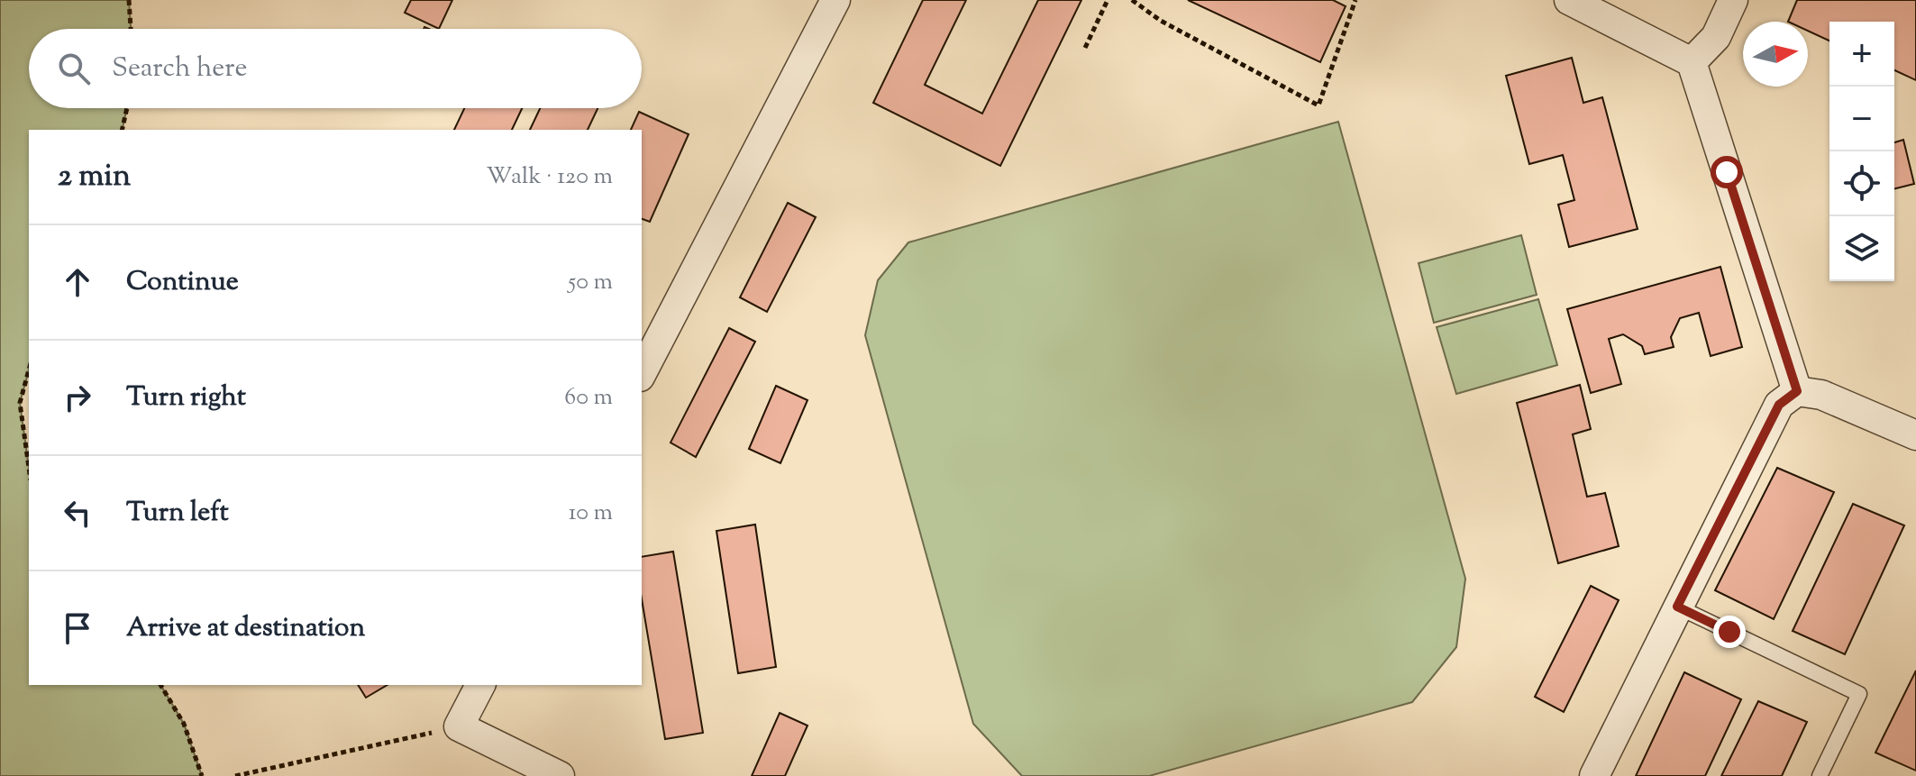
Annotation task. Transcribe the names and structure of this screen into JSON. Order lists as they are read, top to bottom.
{
  "north": "right",
  "page": {
    "map_buttons": ["+", "−"],
    "search": "Search here",
    "heading": ["2 min", "Walk · 120 m"],
    "list": [
      ["Continue", "50 m"],
      ["Turn right", "60 m"],
      ["Turn left", "10 m"],
      "Arrive at destination"
    ]
  }
}
